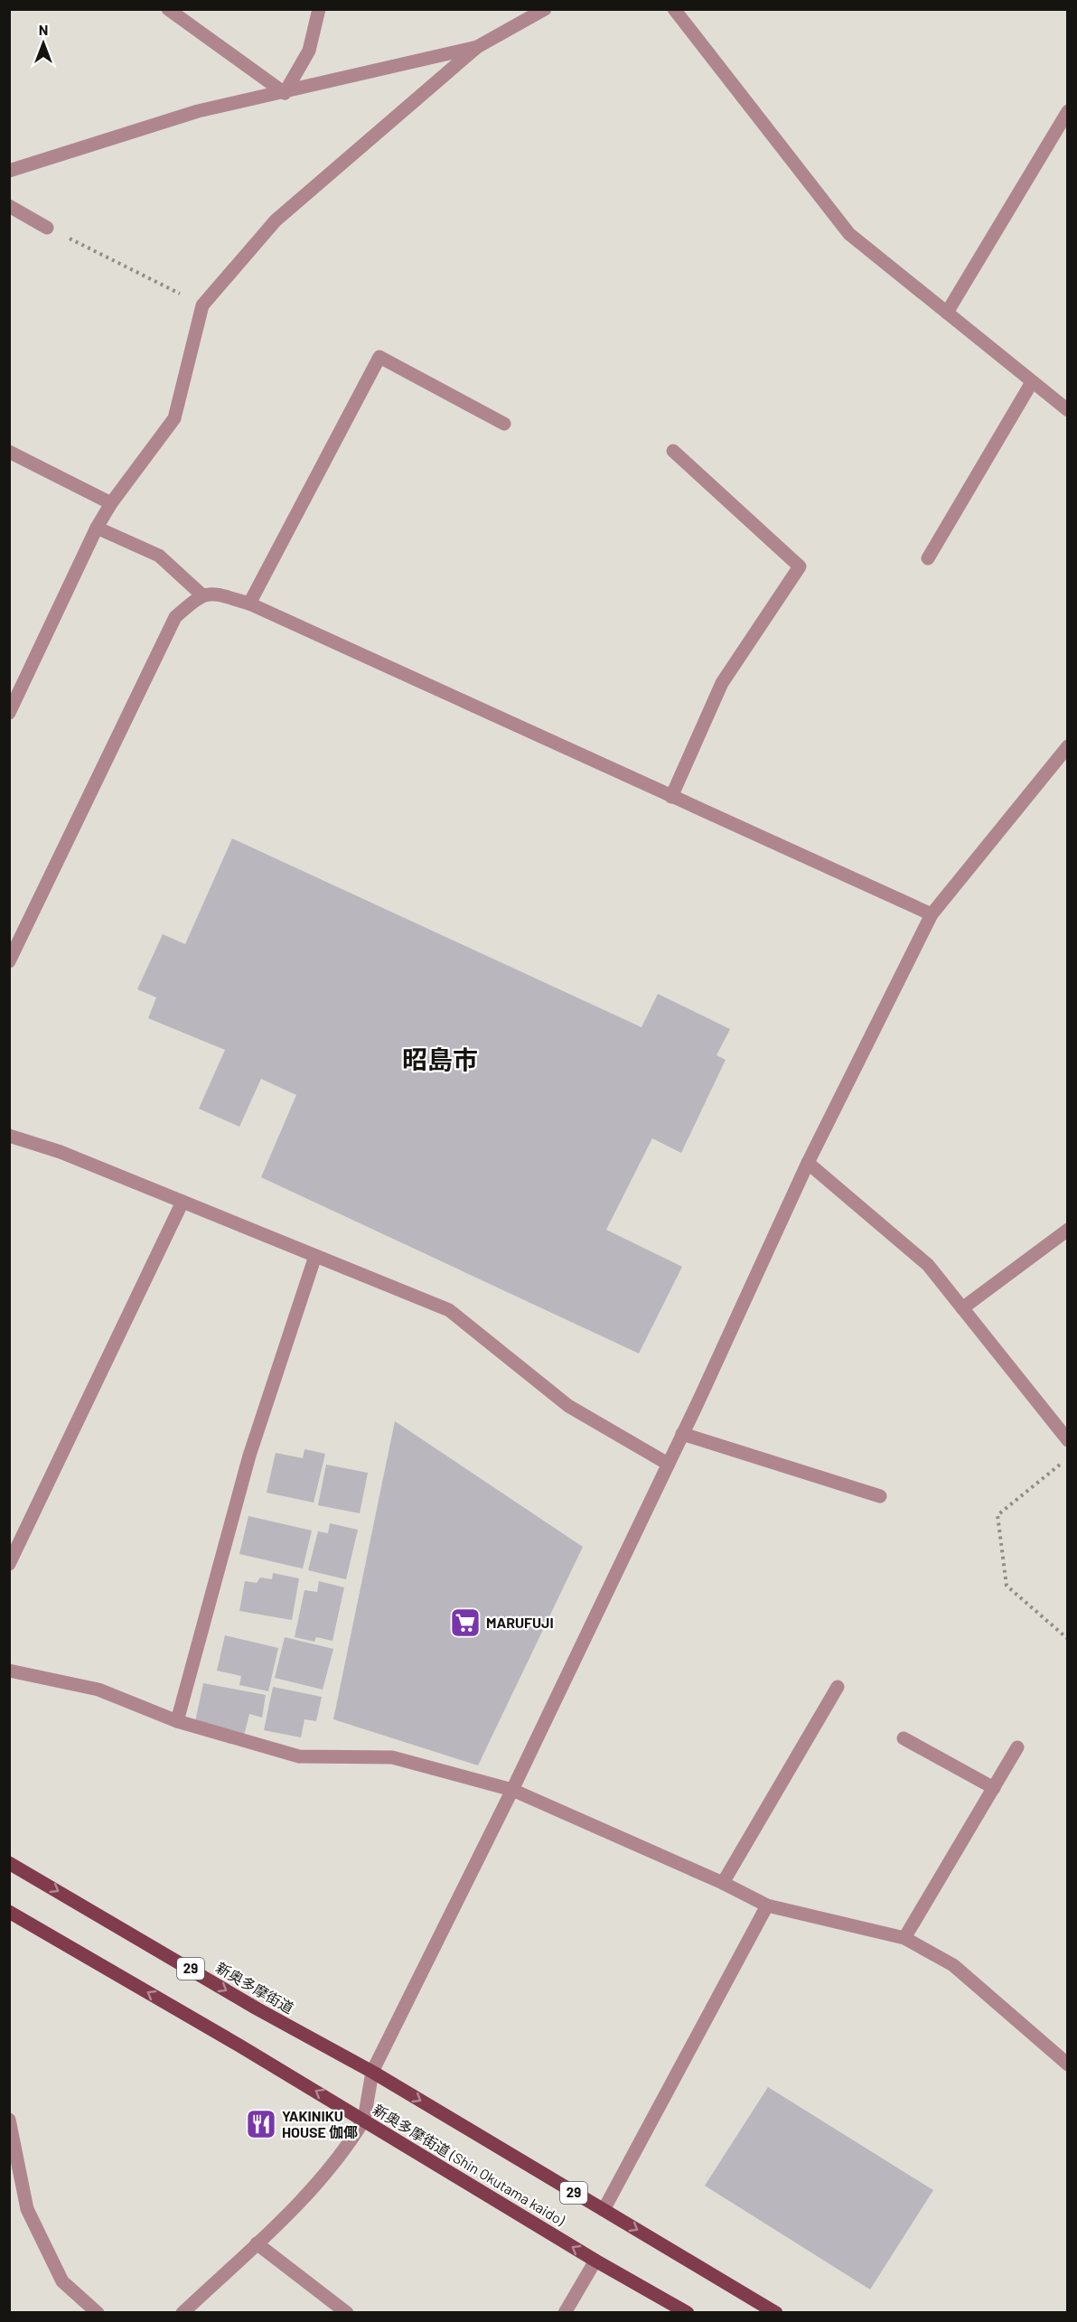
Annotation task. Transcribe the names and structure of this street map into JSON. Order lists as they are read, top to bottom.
{
  "streets": {
    "main road": ["29", "新奥多摩街道", "新奥多摩街道 (Shin Okutama kaido)"]
  },
  "crossings": [
    ["新奥多摩街道", "新奥多摩街道 (Shin Okutama kaido)"]
  ],
  "one_way": ["新奥多摩街道"],
  "districts": ["昭島市"],
  "places": {
    "supermarket": ["MARUFUJI"],
    "restaurant": ["YAKINIKU HOUSE 伽倻"]
  },
  "north": "top"
}
